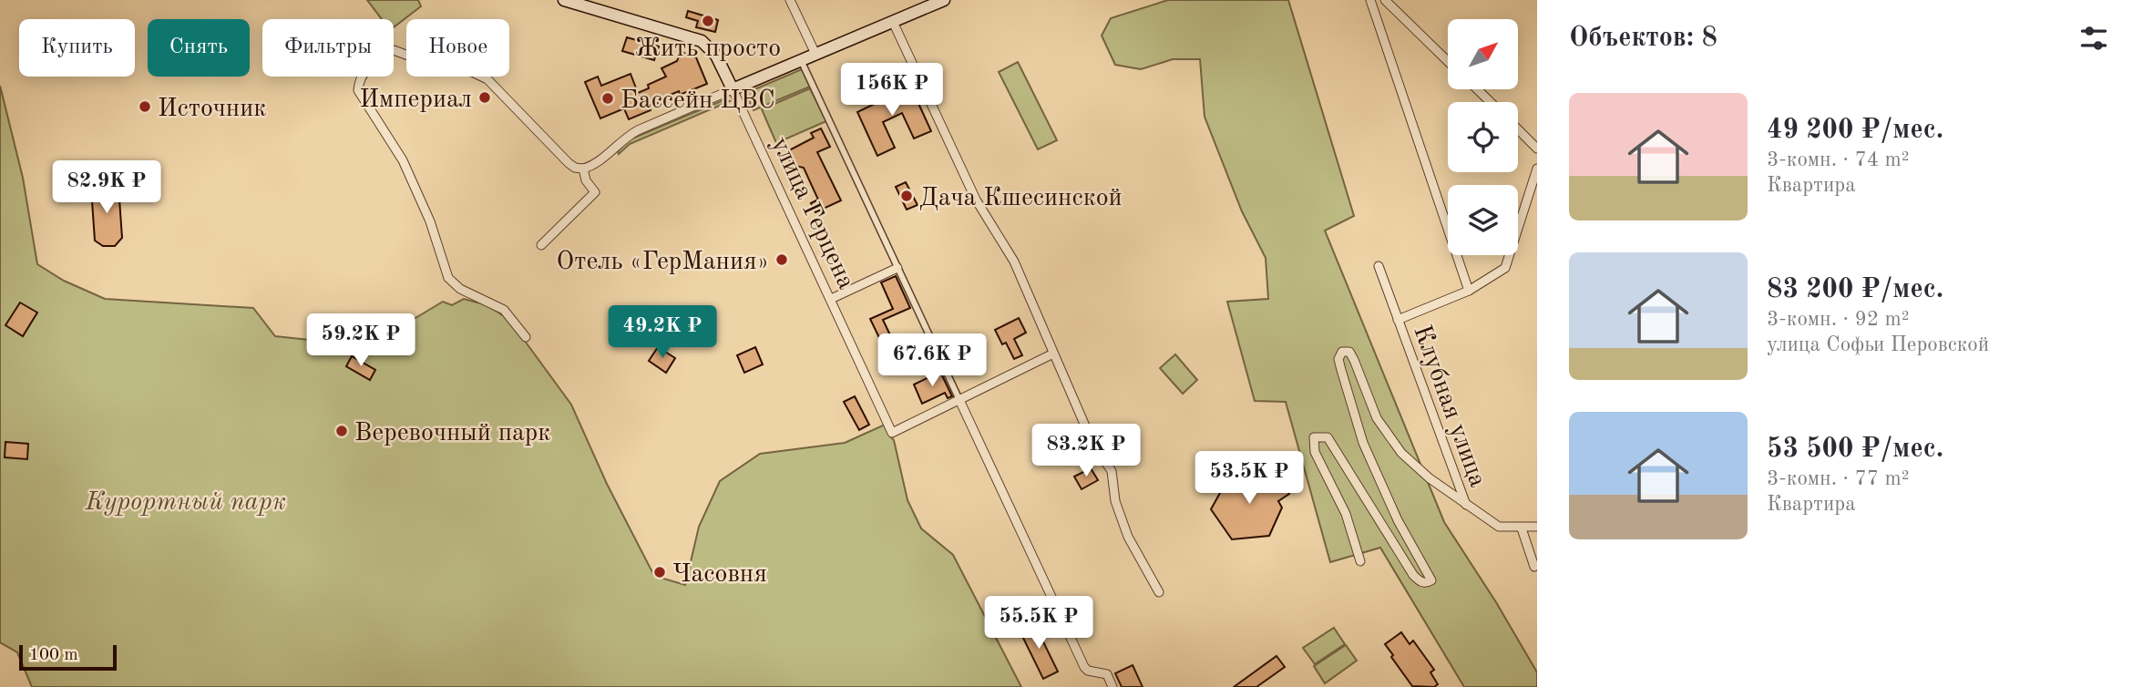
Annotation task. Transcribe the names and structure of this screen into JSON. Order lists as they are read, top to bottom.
{
  "streets": {
    "main road": ["улица Герцена"],
    "street": ["Клубная улица"]
  },
  "parks": ["Курортный парк"],
  "places": [
    "Жить просто",
    "Империал",
    "Бассейн ЦВС",
    "Источник",
    "Дача Кшесинской",
    "Отель «ГерМания»",
    "Веревочный парк",
    "Часовня"
  ],
  "scale_bar": "100 m",
  "north": "top right",
  "page": {
    "heading": "Объектов: 8",
    "chip": [
      "Купить",
      "Снять",
      "Фильтры",
      "Новое"
    ],
    "price": [
      "156K ₽",
      "82.9K ₽",
      "49.2K ₽",
      "59.2K ₽",
      "67.6K ₽",
      "83.2K ₽",
      "53.5K ₽",
      "55.5K ₽"
    ],
    "list": [
      {
        "name": "49 200 ₽/мес.",
        "note": "3-комн. · 74 m² · Квартира"
      },
      {
        "name": "83 200 ₽/мес.",
        "note": "3-комн. · 92 m² · улица Софьи Перовской"
      },
      {
        "name": "53 500 ₽/мес.",
        "note": "3-комн. · 77 m² · Квартира"
      }
    ],
    "scale": "100 m"
  }
}
